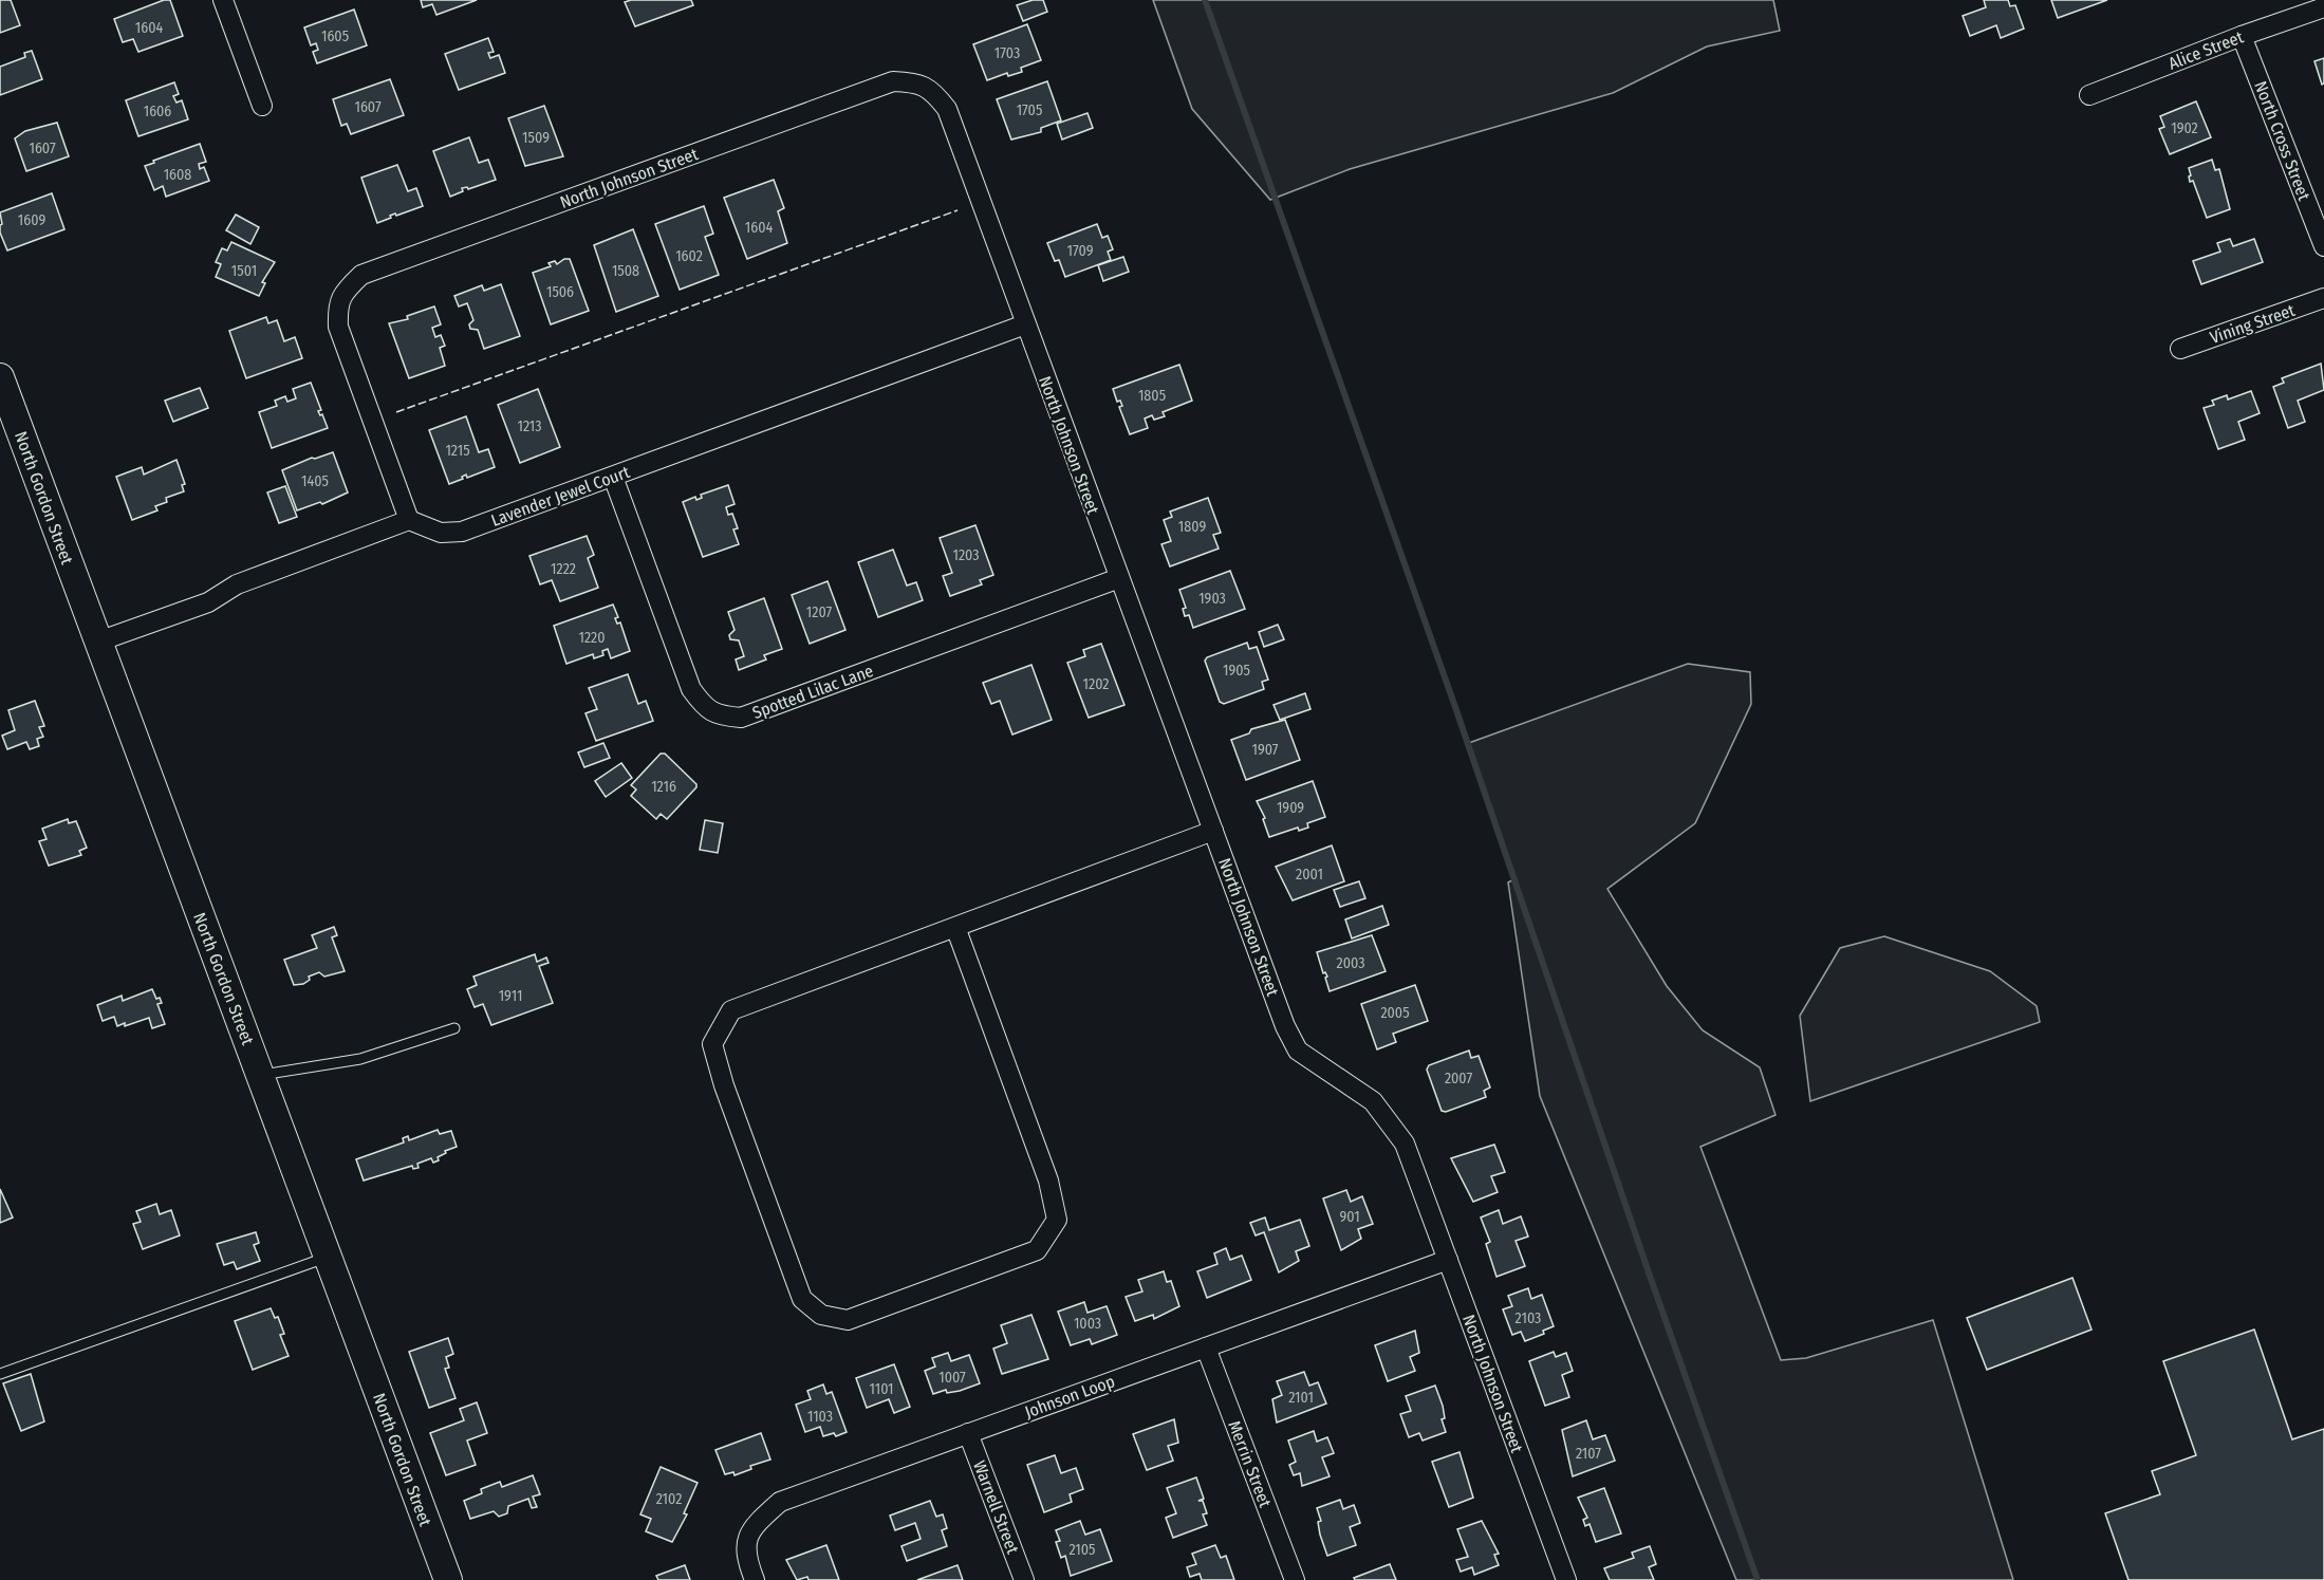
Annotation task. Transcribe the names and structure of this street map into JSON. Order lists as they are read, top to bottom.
{
  "streets": {
    "street": [
      "Alice Street",
      "North Cross Street",
      "North Johnson Street",
      "Vining Street",
      "Lavender Jewel Court",
      "North Gordon Street",
      "Spotted Lilac Lane",
      "Johnson Loop",
      "Merrin Street",
      "Warnell Street"
    ]
  },
  "crossings": [
    ["Alice Street", "North Cross Street"],
    ["North Johnson Street", "Lavender Jewel Court"],
    ["North Johnson Street", "Spotted Lilac Lane"],
    ["North Johnson Street", "Johnson Loop"],
    ["Lavender Jewel Court", "Spotted Lilac Lane"],
    ["Johnson Loop", "Merrin Street"],
    ["Johnson Loop", "Warnell Street"]
  ],
  "house_numbers": [
    "1604",
    "1605",
    "1703",
    "1607",
    "1705",
    "1606",
    "1902",
    "1509",
    "1607",
    "1608",
    "1609",
    "1604",
    "1709",
    "1602",
    "1501",
    "1508",
    "1506",
    "1805",
    "1213",
    "1215",
    "1405",
    "1809",
    "1203",
    "1222",
    "1903",
    "1207",
    "1220",
    "1905",
    "1202",
    "1907",
    "1216",
    "1909",
    "2001",
    "2003",
    "1911",
    "2005",
    "2007",
    "901",
    "2103",
    "1003",
    "1007",
    "1101",
    "2101",
    "1103",
    "2107",
    "2102",
    "2105"
  ]
}
